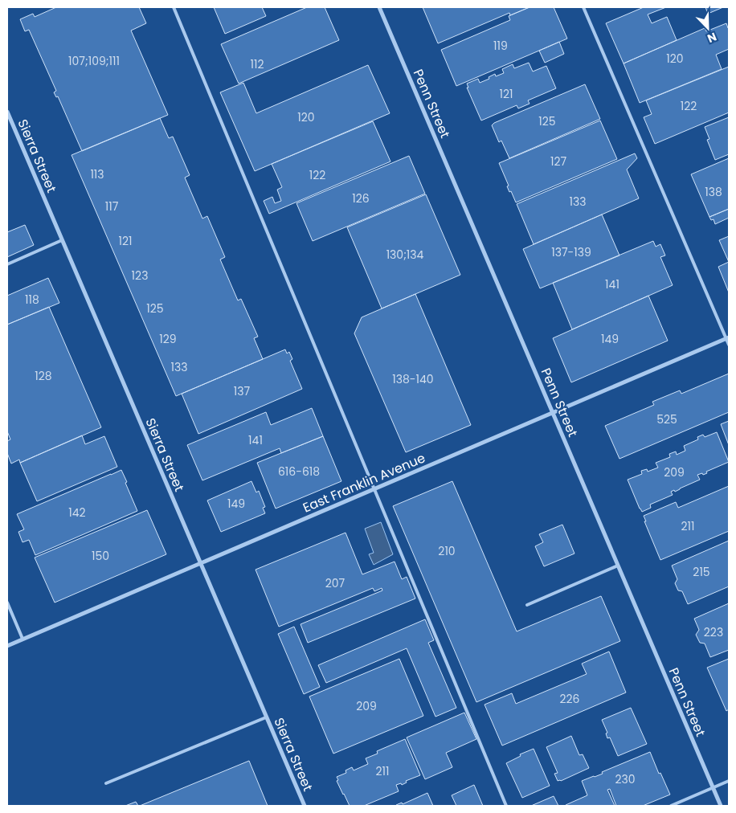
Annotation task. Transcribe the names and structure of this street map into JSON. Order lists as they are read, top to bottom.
{
  "streets": {
    "street": ["Penn Street", "Sierra Street", "East Franklin Avenue"]
  },
  "crossings": [
    ["Penn Street", "East Franklin Avenue"],
    ["Sierra Street", "East Franklin Avenue"]
  ],
  "house_numbers": [
    "119",
    "120",
    "107;109;111",
    "112",
    "121",
    "122",
    "120",
    "125",
    "127",
    "113",
    "122",
    "138",
    "126",
    "133",
    "117",
    "121",
    "137-139",
    "130;134",
    "123",
    "141",
    "118",
    "125",
    "129",
    "149",
    "133",
    "128",
    "138-140",
    "137",
    "525",
    "141",
    "616-618",
    "209",
    "149",
    "142",
    "211",
    "210",
    "150",
    "215",
    "207",
    "223",
    "226",
    "209",
    "211",
    "230"
  ],
  "north": "bottom right"
}
